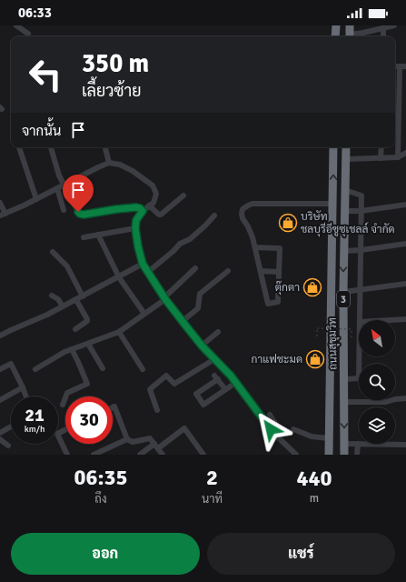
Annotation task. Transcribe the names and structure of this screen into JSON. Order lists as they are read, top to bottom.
{
  "streets": {
    "highway": ["3", "ถนนสุขุมวิท"]
  },
  "places": {
    "shop": ["บริษัท ชลบุรีอีซูซุเชลล์ จำกัด", "ตุ๊กตา", "กาแฟชะมด"]
  },
  "north": "top left",
  "page": {
    "status": "06:33",
    "turn": ["350 m", "เลี้ยวซ้าย"],
    "then": "จากนั้น",
    "speed": "21 km/h",
    "limit": "30",
    "eta": [
      "06:35",
      "ถึง",
      "2",
      "นาที",
      "440",
      "m"
    ],
    "buttons": ["ออก", "แชร์"]
  }
}
